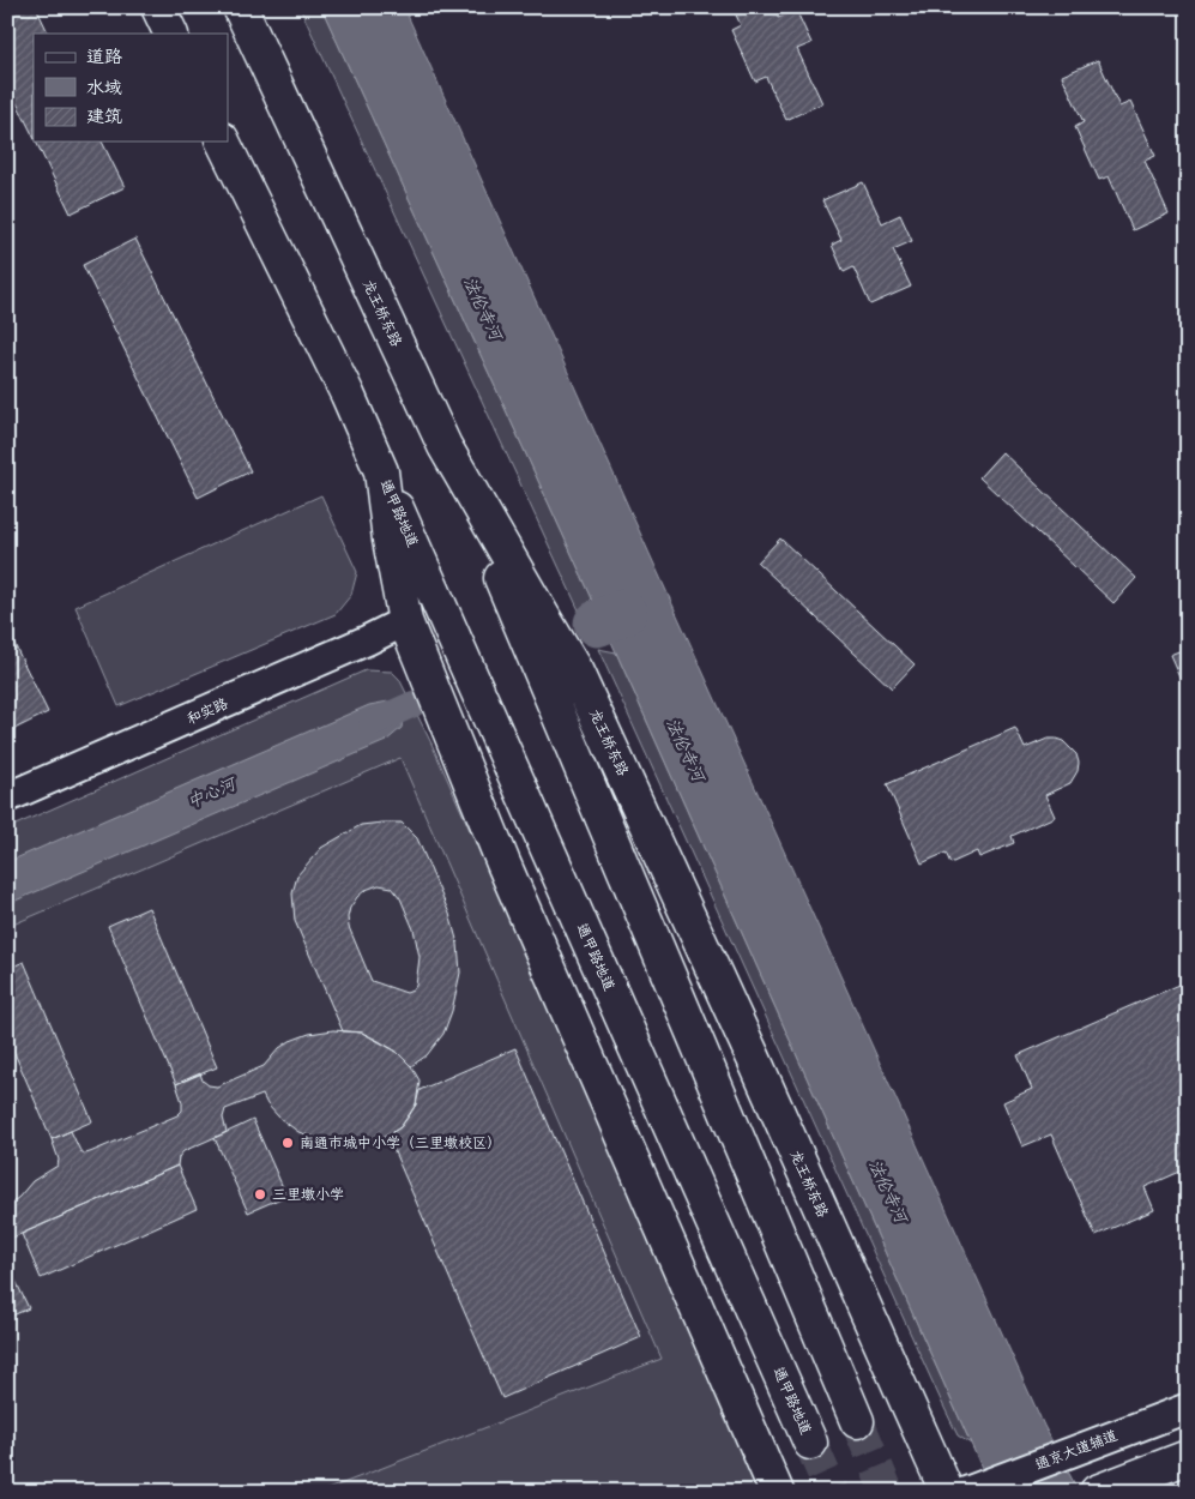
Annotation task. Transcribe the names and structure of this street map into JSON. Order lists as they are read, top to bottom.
{
  "streets": {
    "main road": ["龙王桥东路", "通甲路地道"],
    "street": ["和实路", "通京大道辅道"]
  },
  "water": ["法伦寺河", "中心河"],
  "places": ["南通市城中小学（三里墩校区）", "三里墩小学"],
  "legend": ["道路", "水域", "建筑"]
}
